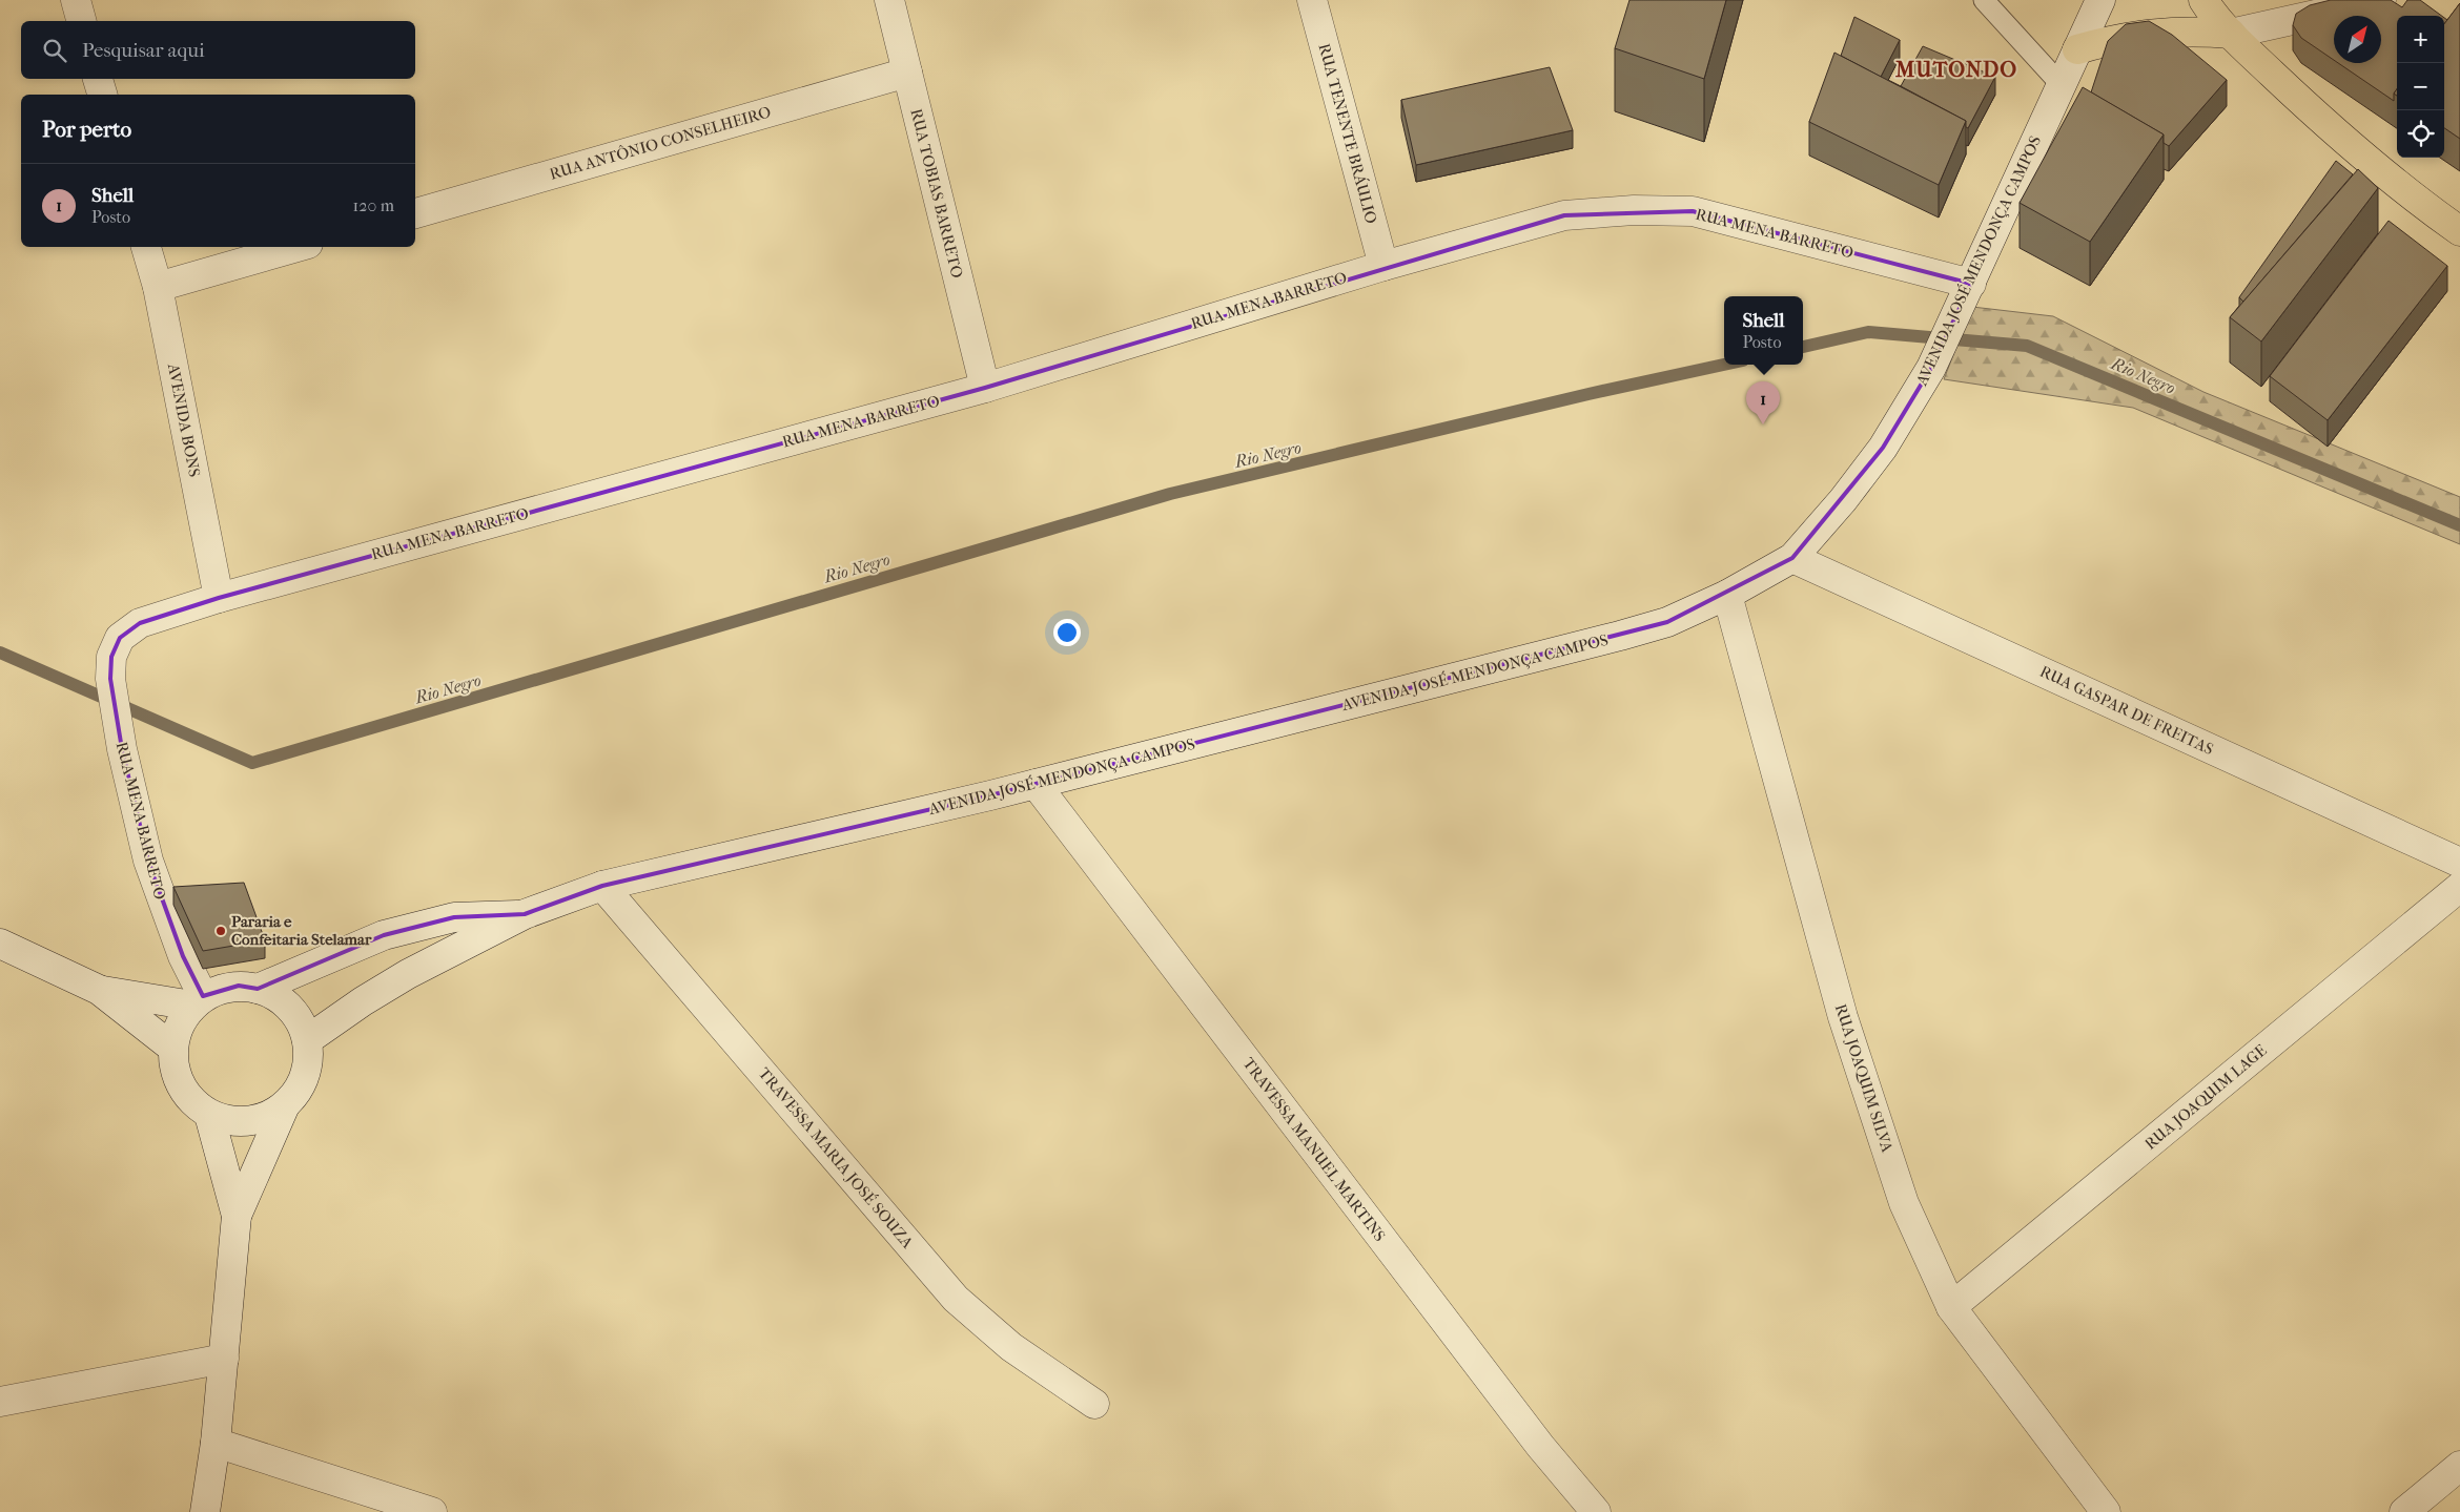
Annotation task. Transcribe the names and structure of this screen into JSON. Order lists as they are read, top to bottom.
{
  "streets": {
    "street": [
      "RUA TENENTE BRÁULIO",
      "RUA ANTÔNIO CONSELHEIRO",
      "RUA TOBIAS BARRETO",
      "RUA MENA BARRETO",
      "AVENIDA JOSÉ MENDONÇA CAMPOS",
      "AVENIDA BONS",
      "RUA GASPAR DE FREITAS",
      "RUA JOAQUIM SILVA",
      "RUA JOAQUIM LAGE",
      "TRAVESSA MANUEL MARTINS",
      "TRAVESSA MARIA JOSÉ SOUZA"
    ]
  },
  "crossings": [
    ["RUA TENENTE BRÁULIO", "RUA MENA BARRETO"],
    ["RUA ANTÔNIO CONSELHEIRO", "RUA TOBIAS BARRETO"],
    ["RUA TOBIAS BARRETO", "RUA MENA BARRETO"],
    ["RUA MENA BARRETO", "AVENIDA JOSÉ MENDONÇA CAMPOS"],
    ["RUA MENA BARRETO", "AVENIDA BONS"],
    ["AVENIDA JOSÉ MENDONÇA CAMPOS", "RUA GASPAR DE FREITAS"],
    ["AVENIDA JOSÉ MENDONÇA CAMPOS", "RUA JOAQUIM SILVA"],
    ["AVENIDA JOSÉ MENDONÇA CAMPOS", "TRAVESSA MANUEL MARTINS"],
    ["AVENIDA JOSÉ MENDONÇA CAMPOS", "TRAVESSA MARIA JOSÉ SOUZA"],
    ["RUA JOAQUIM SILVA", "RUA JOAQUIM LAGE"]
  ],
  "districts": ["MUTONDO"],
  "water": ["Rio Negro"],
  "places": ["Pararia e Confeitaria Stelamar"],
  "north": "top right",
  "page": {
    "map_buttons": ["+", "−"],
    "search": "Pesquisar aqui",
    "heading": "Por perto",
    "list": [
      {
        "mark": "1",
        "name": "Shell",
        "note": "Posto",
        "value": "120 m"
      }
    ],
    "popup": ["Shell", "Posto"],
    "pins": "1"
  }
}
